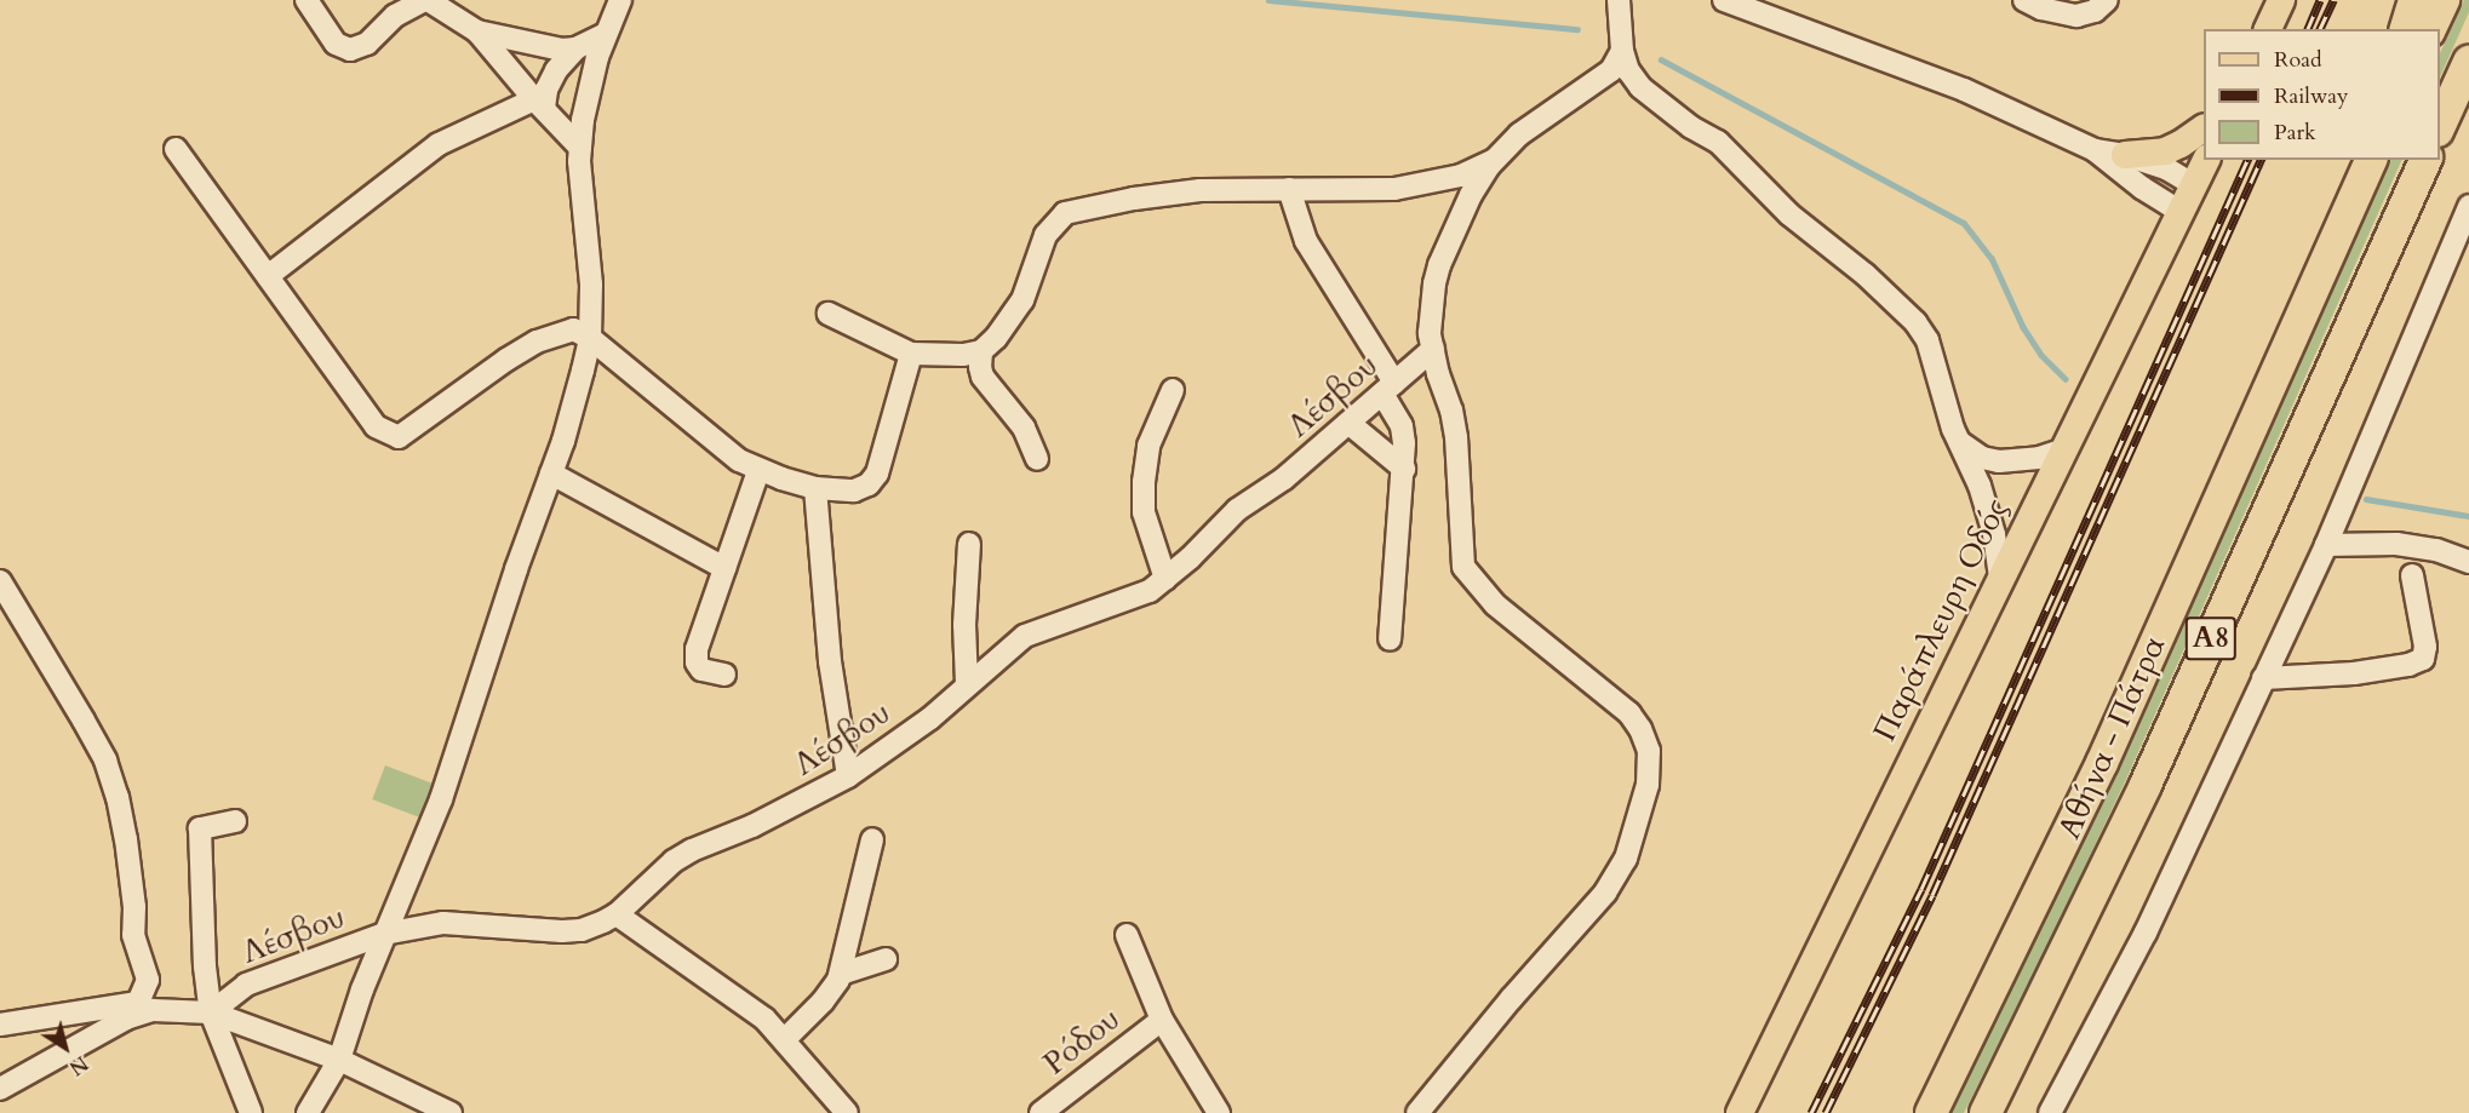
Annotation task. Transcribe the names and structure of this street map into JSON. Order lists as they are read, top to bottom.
{
  "streets": {
    "highway": ["Α8", "Αθήνα - Πάτρα"],
    "main road": ["Παράπλευρη Οδός"],
    "street": ["Λέσβου", "Ρόδου"]
  },
  "legend": ["Road", "Railway", "Park"],
  "north": "bottom right"
}
